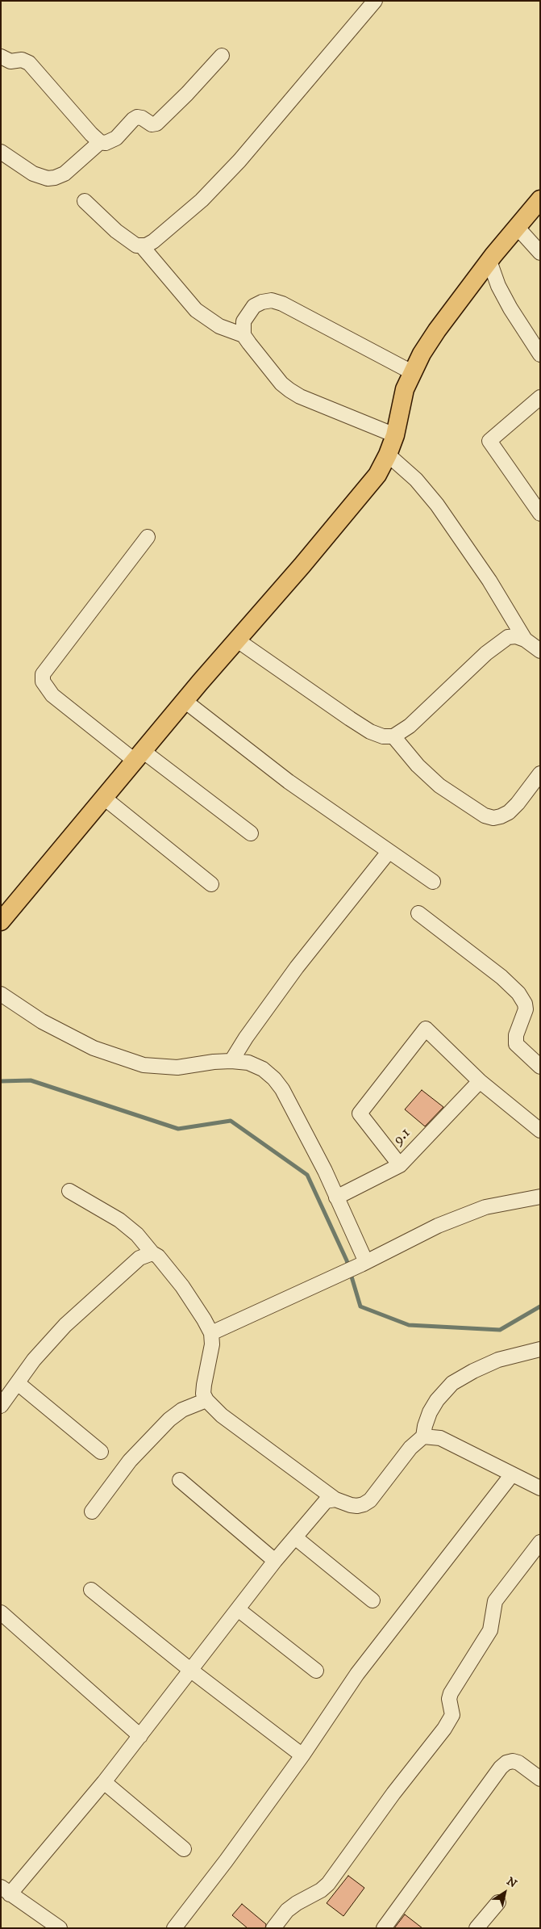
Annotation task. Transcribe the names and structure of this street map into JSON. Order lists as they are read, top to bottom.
{
  "streets": {
    "street": ["9.1"]
  },
  "north": "top right"
}
